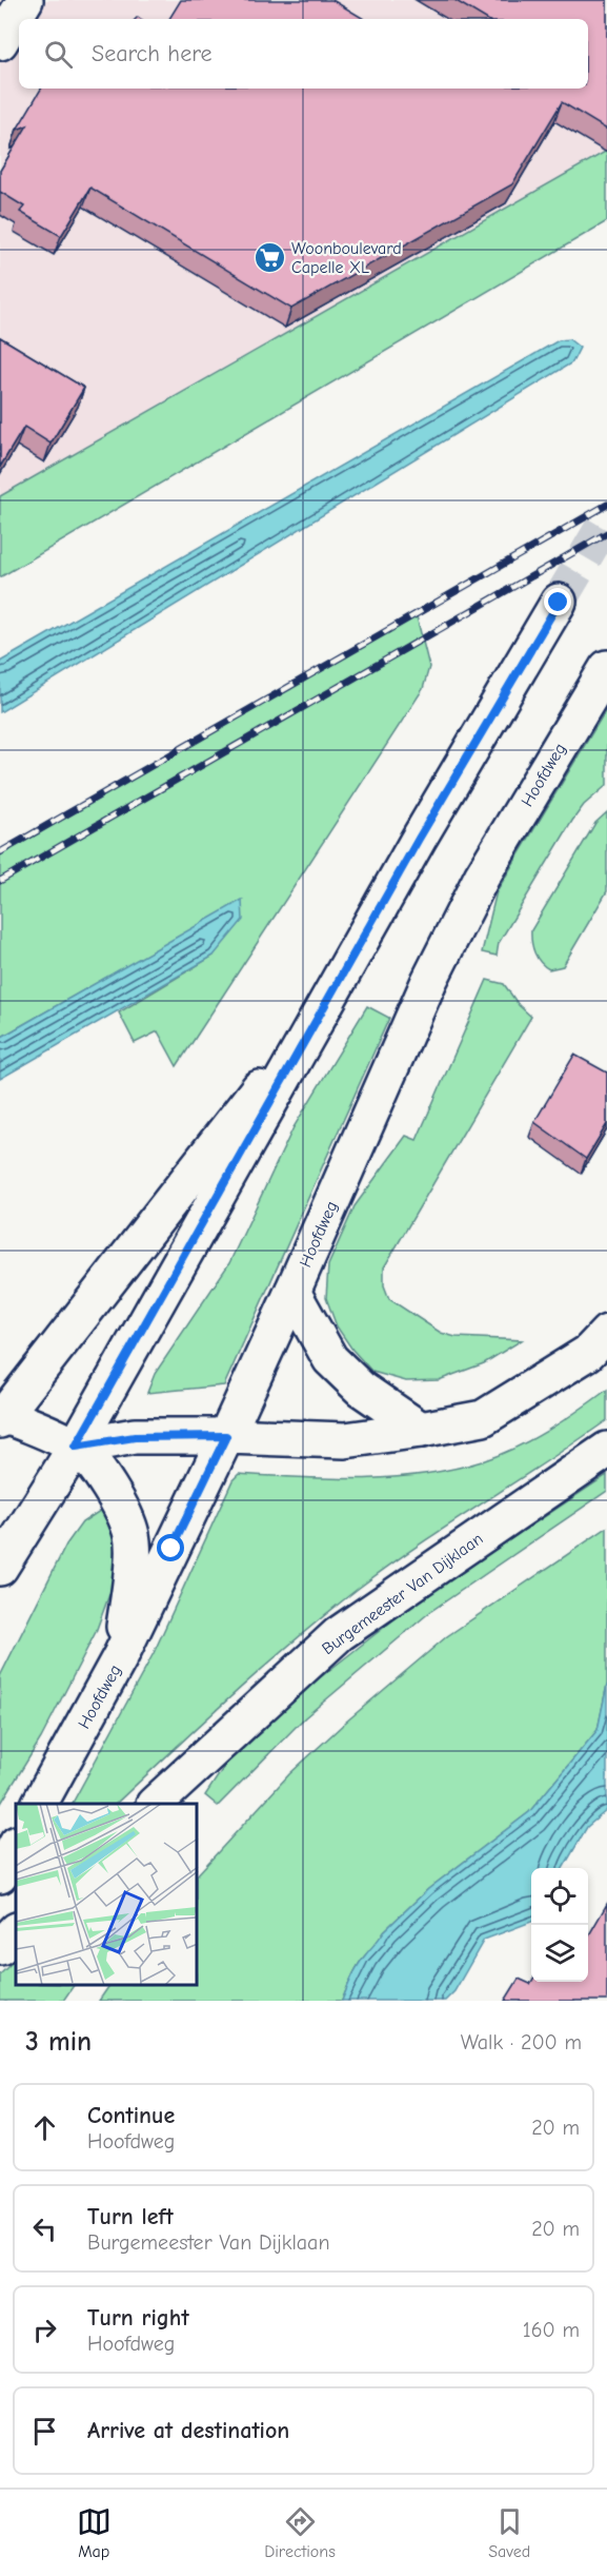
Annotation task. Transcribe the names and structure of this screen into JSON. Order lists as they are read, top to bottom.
{
  "streets": {
    "main road": ["Hoofdweg", "Burgemeester Van Dijklaan"]
  },
  "places": {
    "supermarket": ["Woonboulevard Capelle XL"]
  },
  "page": {
    "search": "Search here",
    "heading": ["3 min", "Walk · 200 m"],
    "list": [
      ["Continue", "Hoofdweg", "20 m"],
      ["Turn left", "Burgemeester Van Dijklaan", "20 m"],
      ["Turn right", "Hoofdweg", "160 m"],
      "Arrive at destination"
    ],
    "nav": ["Map", "Directions", "Saved"]
  }
}
